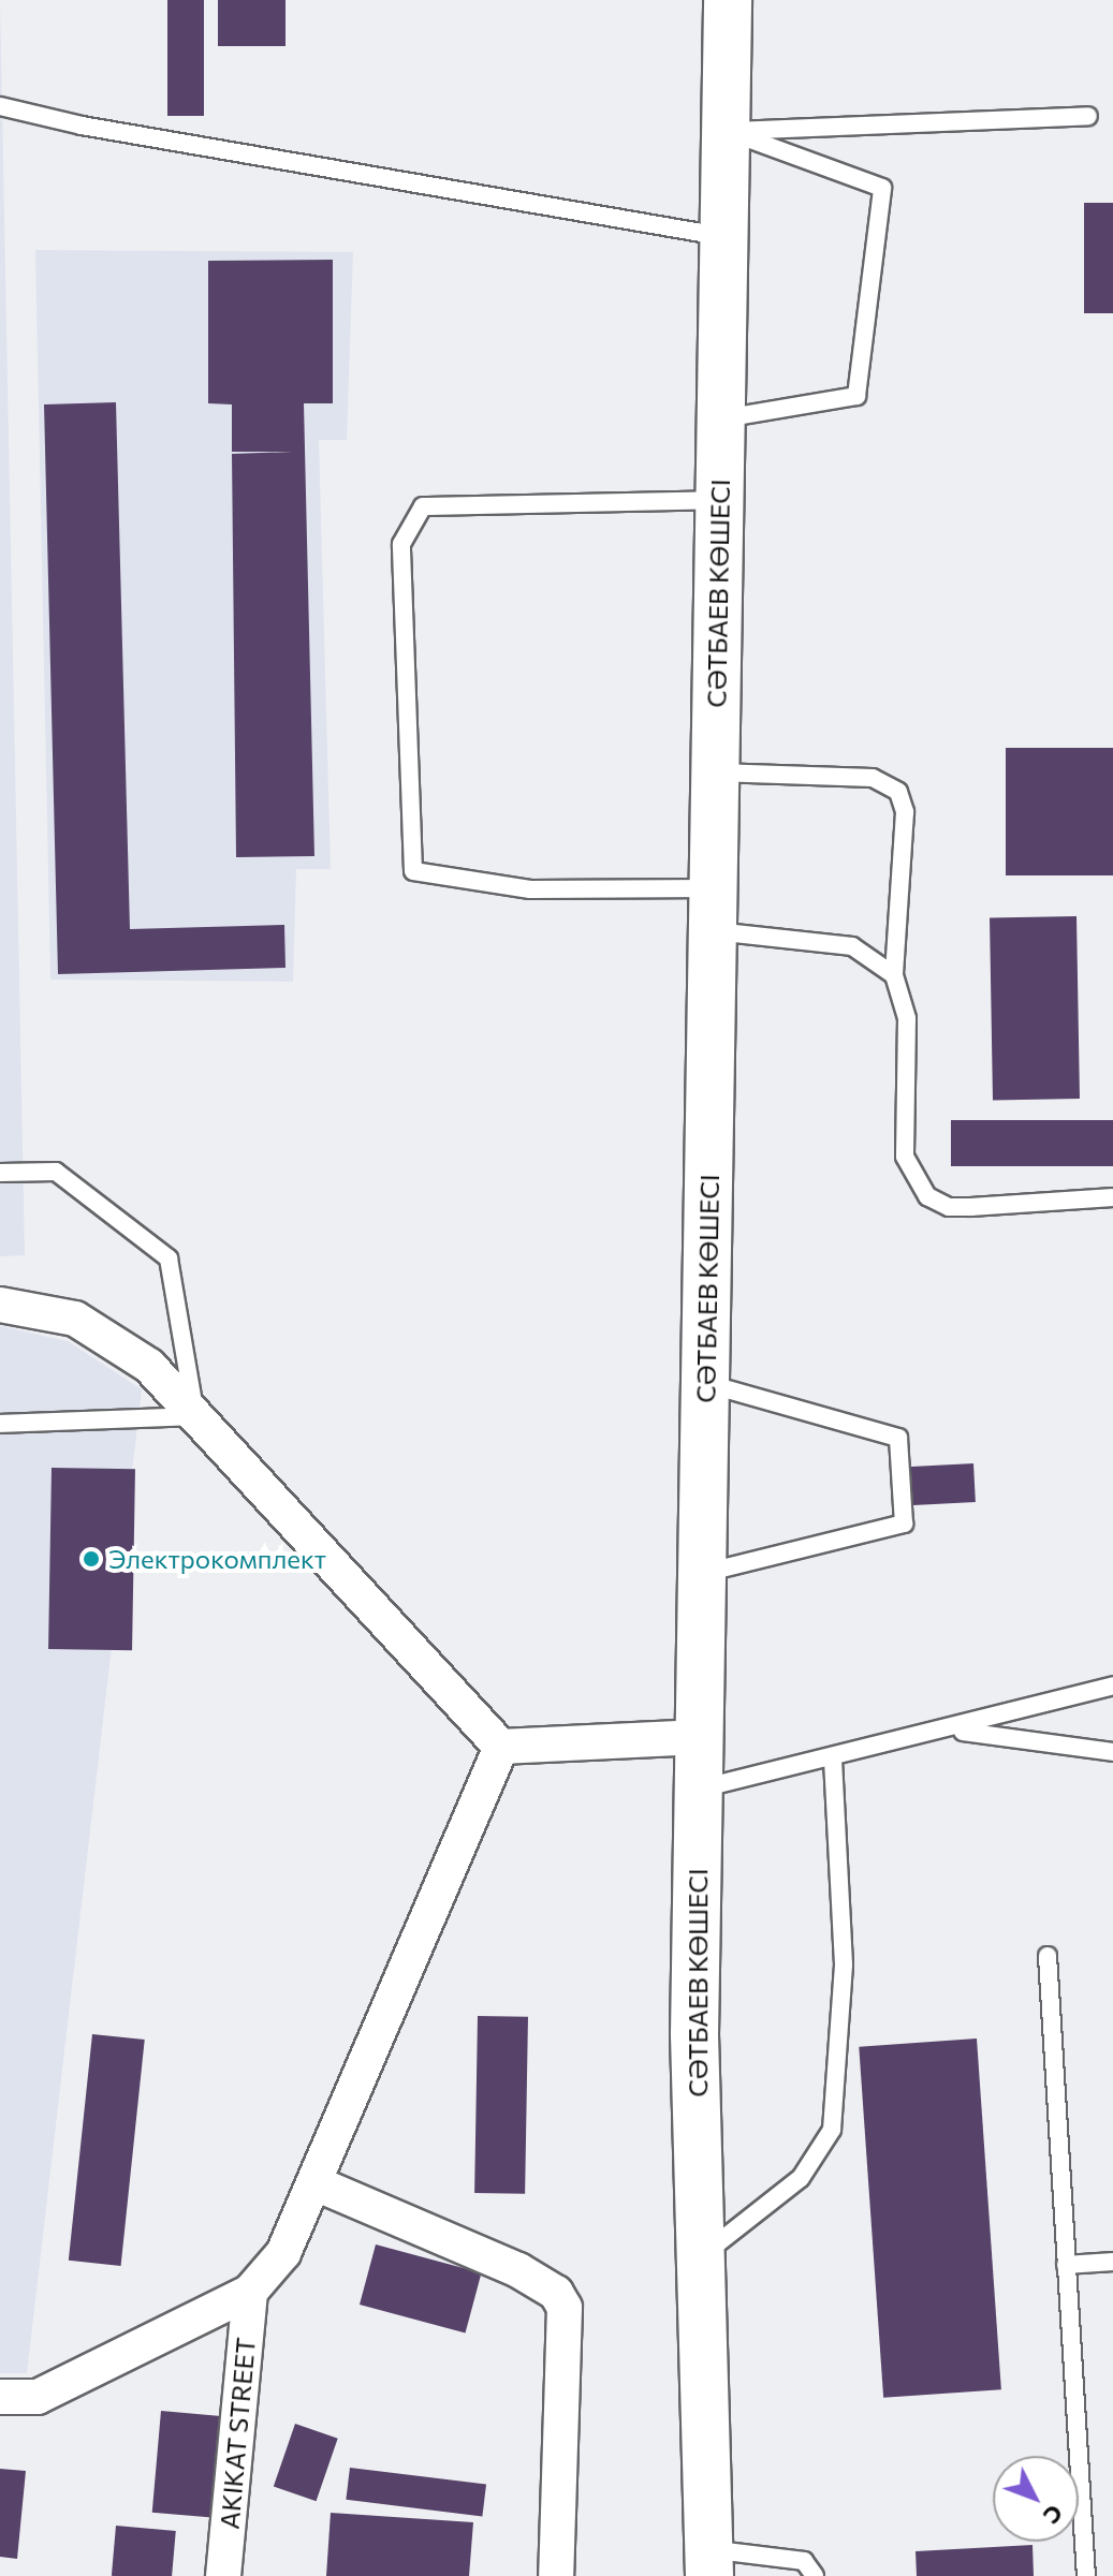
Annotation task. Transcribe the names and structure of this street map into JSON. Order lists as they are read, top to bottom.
{
  "streets": {
    "main road": ["СӘТБАЕВ КӨШЕСІ"],
    "street": ["AKIKAT STREET"]
  },
  "places": ["Электрокомплект"],
  "north": "bottom right"
}
